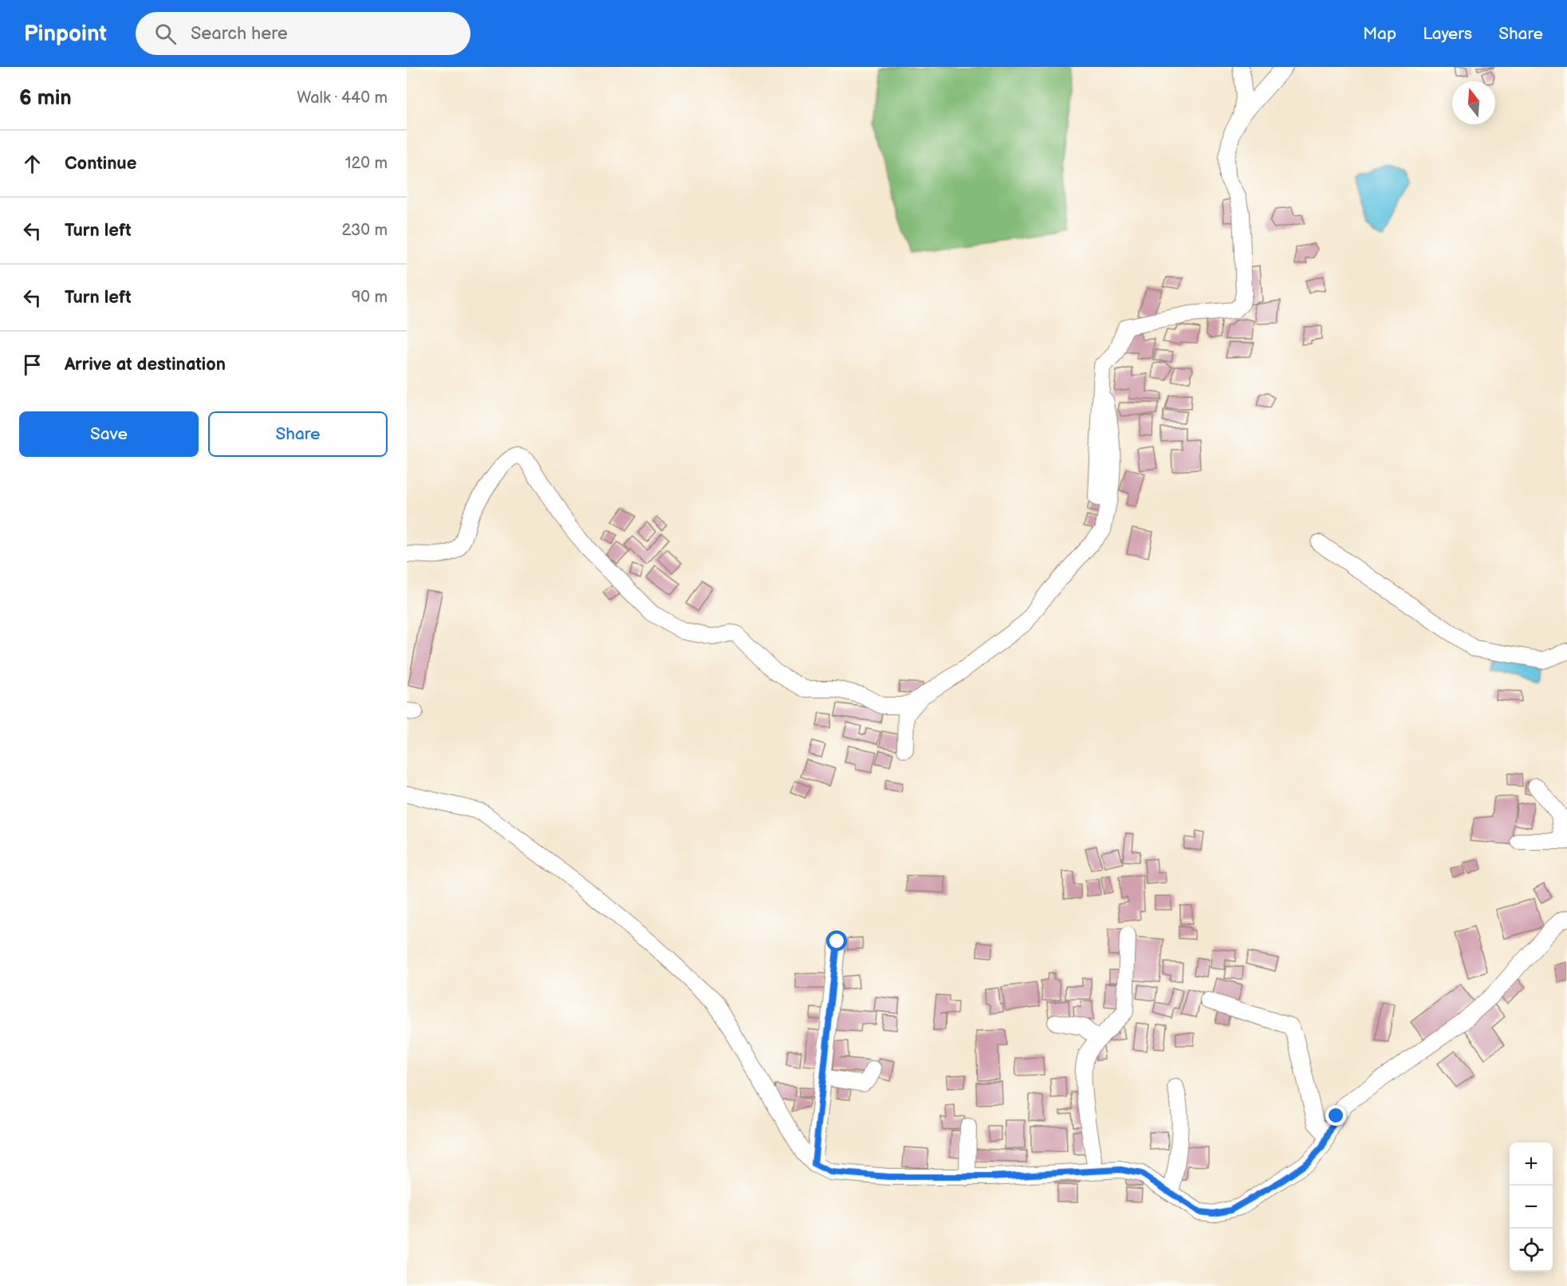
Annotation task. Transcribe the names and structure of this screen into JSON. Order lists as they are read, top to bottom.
{
  "north": "top",
  "page": {
    "header": "Pinpoint",
    "search": "Search here",
    "nav": ["Map", "Layers", "Share"],
    "heading": ["6 min", "Walk · 440 m"],
    "list": [
      ["Continue", "120 m"],
      ["Turn left", "230 m"],
      ["Turn left", "90 m"],
      "Arrive at destination"
    ],
    "buttons": ["Save", "Share"],
    "map_buttons": ["+", "−"]
  }
}
